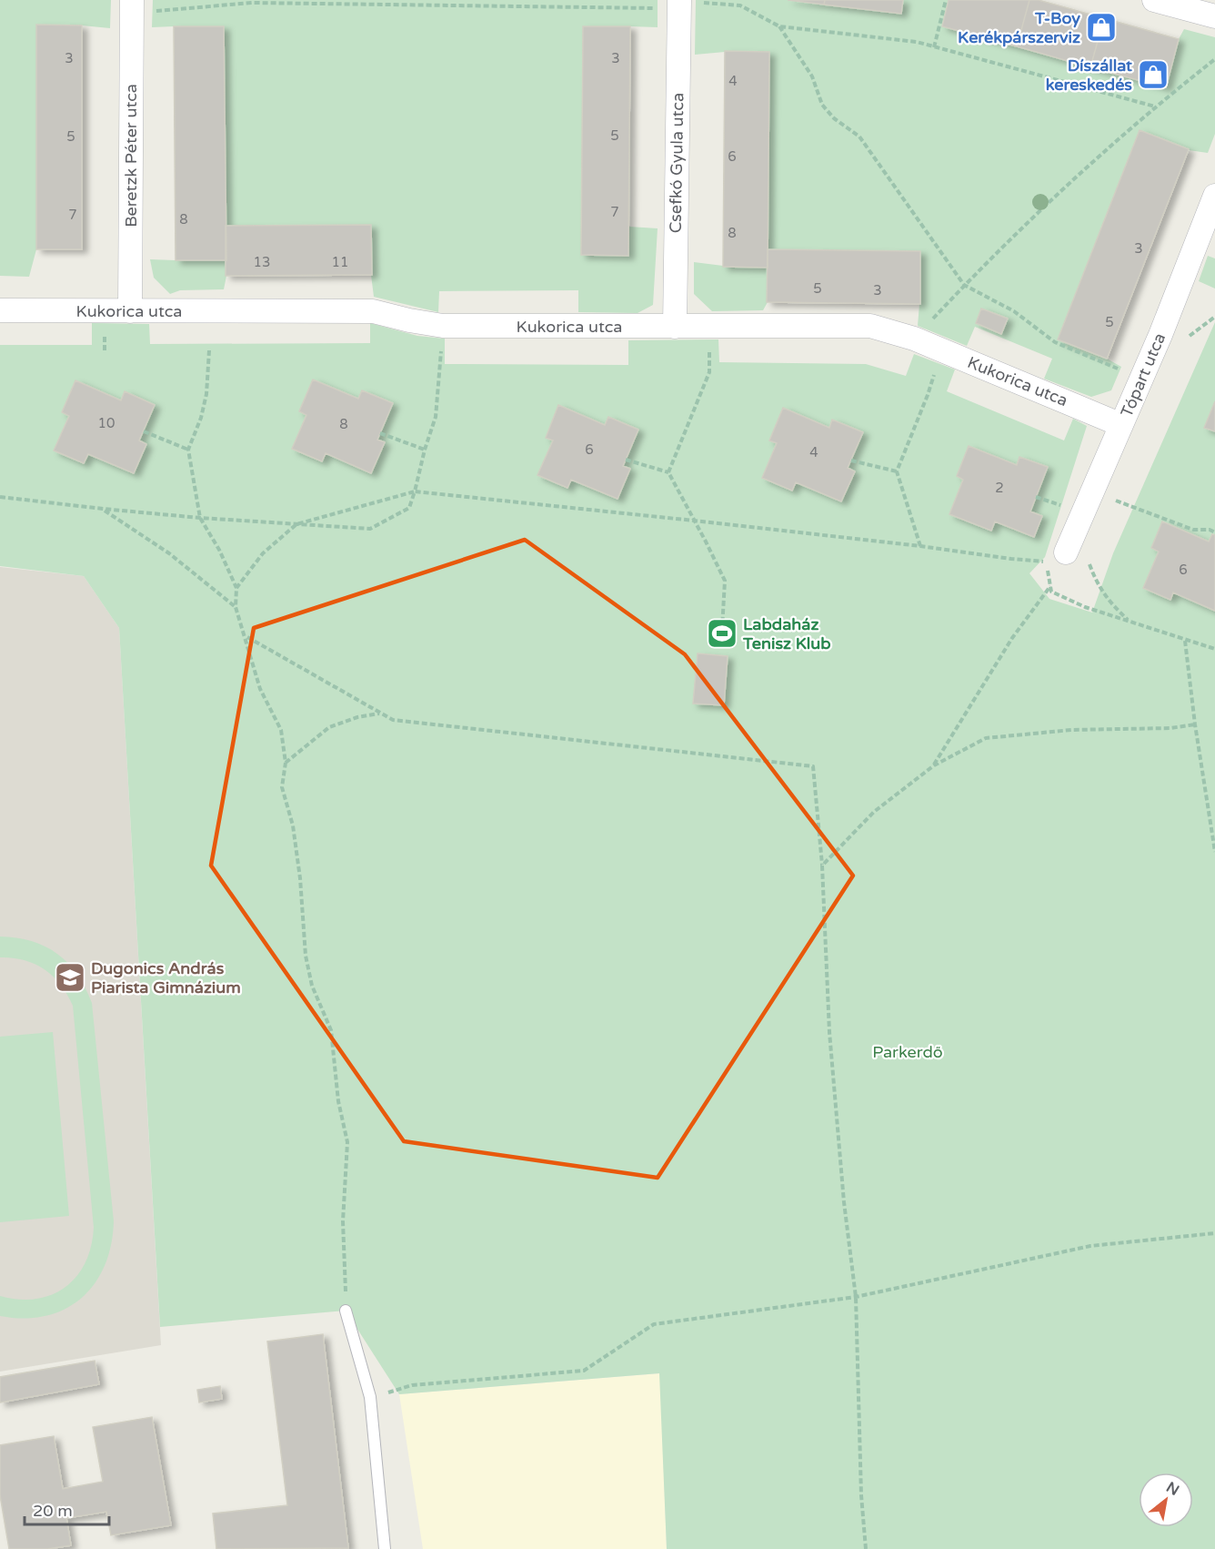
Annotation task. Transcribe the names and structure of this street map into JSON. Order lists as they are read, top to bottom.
{
  "streets": {
    "street": [
      "Beretzk Péter utca",
      "Csefkó Gyula utca",
      "Kukorica utca",
      "Tópart utca"
    ]
  },
  "crossings": [
    ["Beretzk Péter utca", "Kukorica utca"],
    ["Csefkó Gyula utca", "Kukorica utca"],
    ["Kukorica utca", "Tópart utca"]
  ],
  "parks": ["Parkerdő"],
  "places": {
    "shop": ["T-Boy Kerékpárszerviz", "Díszállat kereskedés"],
    "sports": ["Labdaház Tenisz Klub"],
    "school or university": ["Dugonics András Piarista Gimnázium"]
  },
  "house_numbers": [
    "3",
    "3",
    "4",
    "5",
    "5",
    "6",
    "7",
    "7",
    "8",
    "8",
    "3",
    "13",
    "11",
    "5",
    "3",
    "5",
    "10",
    "8",
    "6",
    "4",
    "2",
    "6"
  ],
  "scale_bar": "20 m",
  "north": "top right"
}
